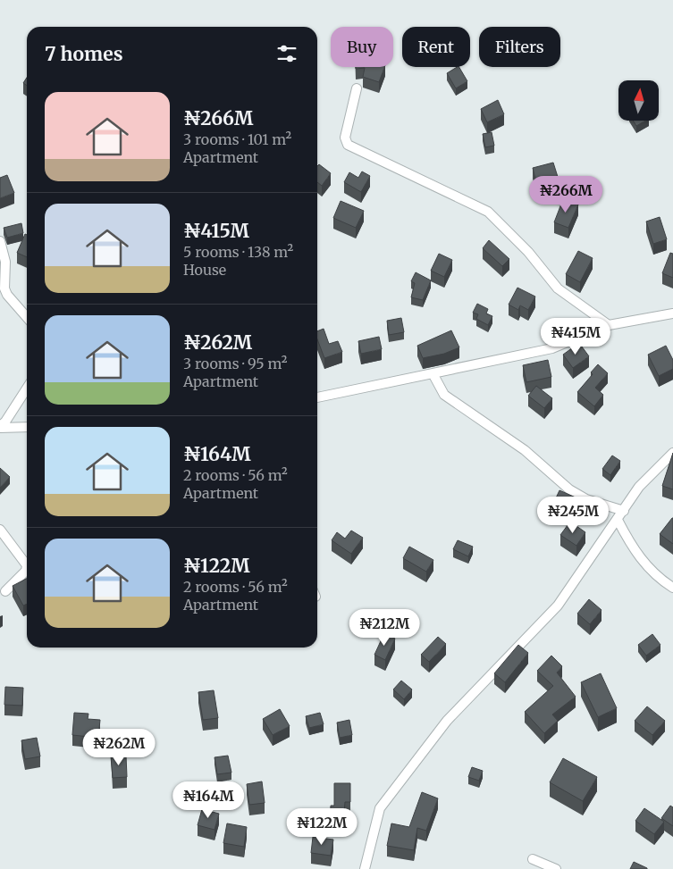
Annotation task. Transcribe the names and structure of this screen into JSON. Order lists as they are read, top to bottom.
{
  "north": "top",
  "page": {
    "chip": ["Buy", "Rent", "Filters"],
    "heading": "7 homes",
    "list": [
      {
        "name": "₦266M",
        "note": "3 rooms · 101 m² · Apartment"
      },
      {
        "name": "₦415M",
        "note": "5 rooms · 138 m² · House"
      },
      {
        "name": "₦262M",
        "note": "3 rooms · 95 m² · Apartment"
      },
      {
        "name": "₦164M",
        "note": "2 rooms · 56 m² · Apartment"
      },
      {
        "name": "₦122M",
        "note": "2 rooms · 56 m² · Apartment"
      }
    ],
    "price": [
      "₦266M",
      "₦415M",
      "₦245M",
      "₦212M",
      "₦262M",
      "₦164M",
      "₦122M"
    ]
  }
}
